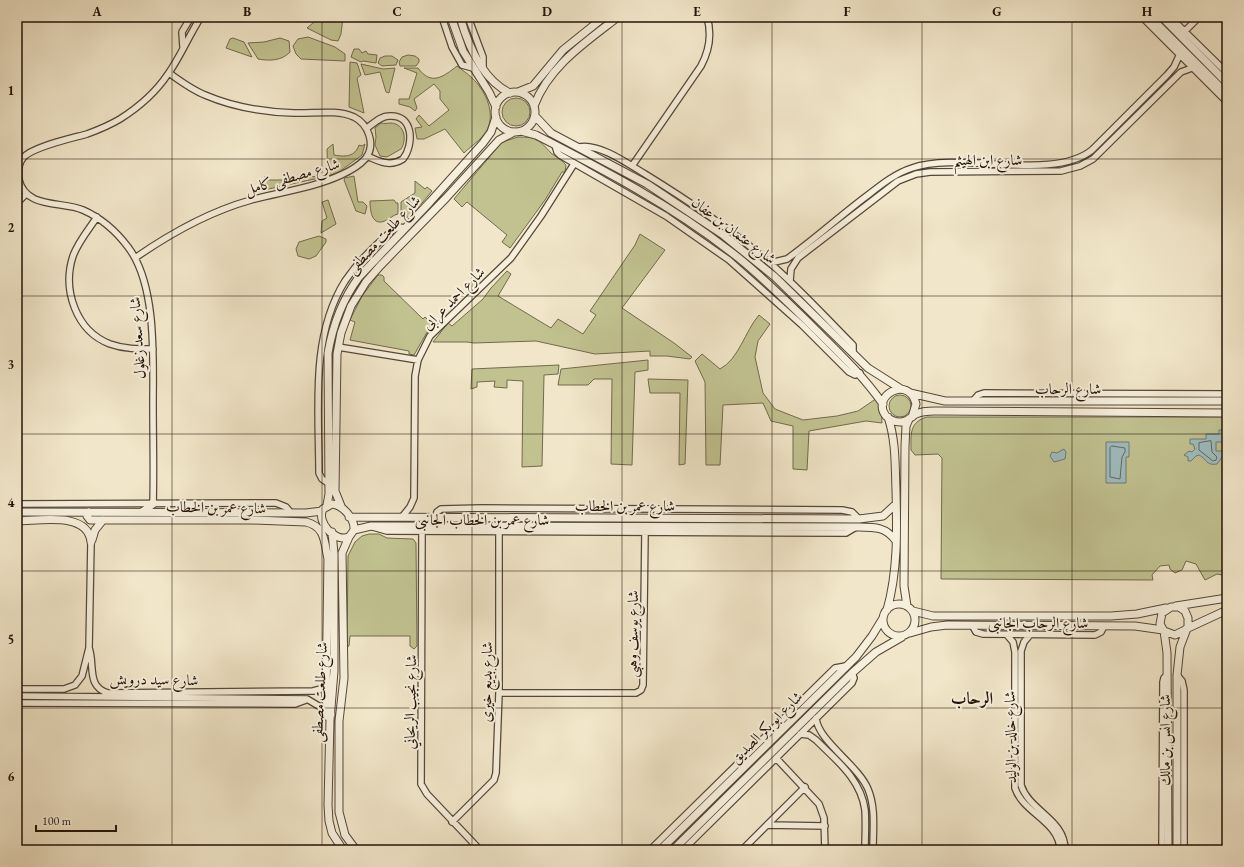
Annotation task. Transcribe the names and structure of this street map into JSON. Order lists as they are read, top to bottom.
{
  "streets": {
    "street": [
      "شارع ابن الهيثم",
      "شارع مصطفى كامل",
      "شارع عثمان بن عفان",
      "شارع طلعت مصطفى",
      "شارع احمد عرابى",
      "شارع سعد زغلول",
      "شارع الرحاب",
      "شارع عمر بن الخطاب",
      "شارع عمر بن الخطاب الجانبى",
      "شارع الرحاب الجانبى",
      "شارع يوسف وهبى",
      "شارع سيد درويش",
      "شارع بديع خيرى",
      "شارع نجيب الريحاني",
      "شارع ابو بكر الصديق",
      "شارع خالد بن الوليد",
      "شارع انس بن مالك"
    ]
  },
  "crossings": [
    ["شارع مصطفى كامل", "شارع سعد زغلول"],
    ["شارع عثمان بن عفان", "شارع طلعت مصطفى"],
    ["شارع عثمان بن عفان", "شارع الرحاب"],
    ["شارع طلعت مصطفى", "شارع عمر بن الخطاب"],
    ["شارع احمد عرابى", "شارع عمر بن الخطاب"],
    ["شارع عمر بن الخطاب", "شارع عمر بن الخطاب الجانبى"],
    ["شارع عمر بن الخطاب", "شارع بديع خيرى"],
    ["شارع عمر بن الخطاب الجانبى", "شارع يوسف وهبى"],
    ["شارع عمر بن الخطاب الجانبى", "شارع بديع خيرى"],
    ["شارع عمر بن الخطاب الجانبى", "شارع نجيب الريحاني"],
    ["شارع الرحاب الجانبى", "شارع خالد بن الوليد"],
    ["شارع يوسف وهبى", "شارع بديع خيرى"],
    ["شارع بديع خيرى", "شارع نجيب الريحاني"]
  ],
  "districts": ["الرحاب"],
  "scale_bar": "100 m",
  "grid": {
    "columns": [
      "A",
      "B",
      "C",
      "D",
      "E",
      "F",
      "G",
      "H"
    ],
    "rows": [
      "1",
      "2",
      "3",
      "4",
      "5",
      "6"
    ]
  }
}
